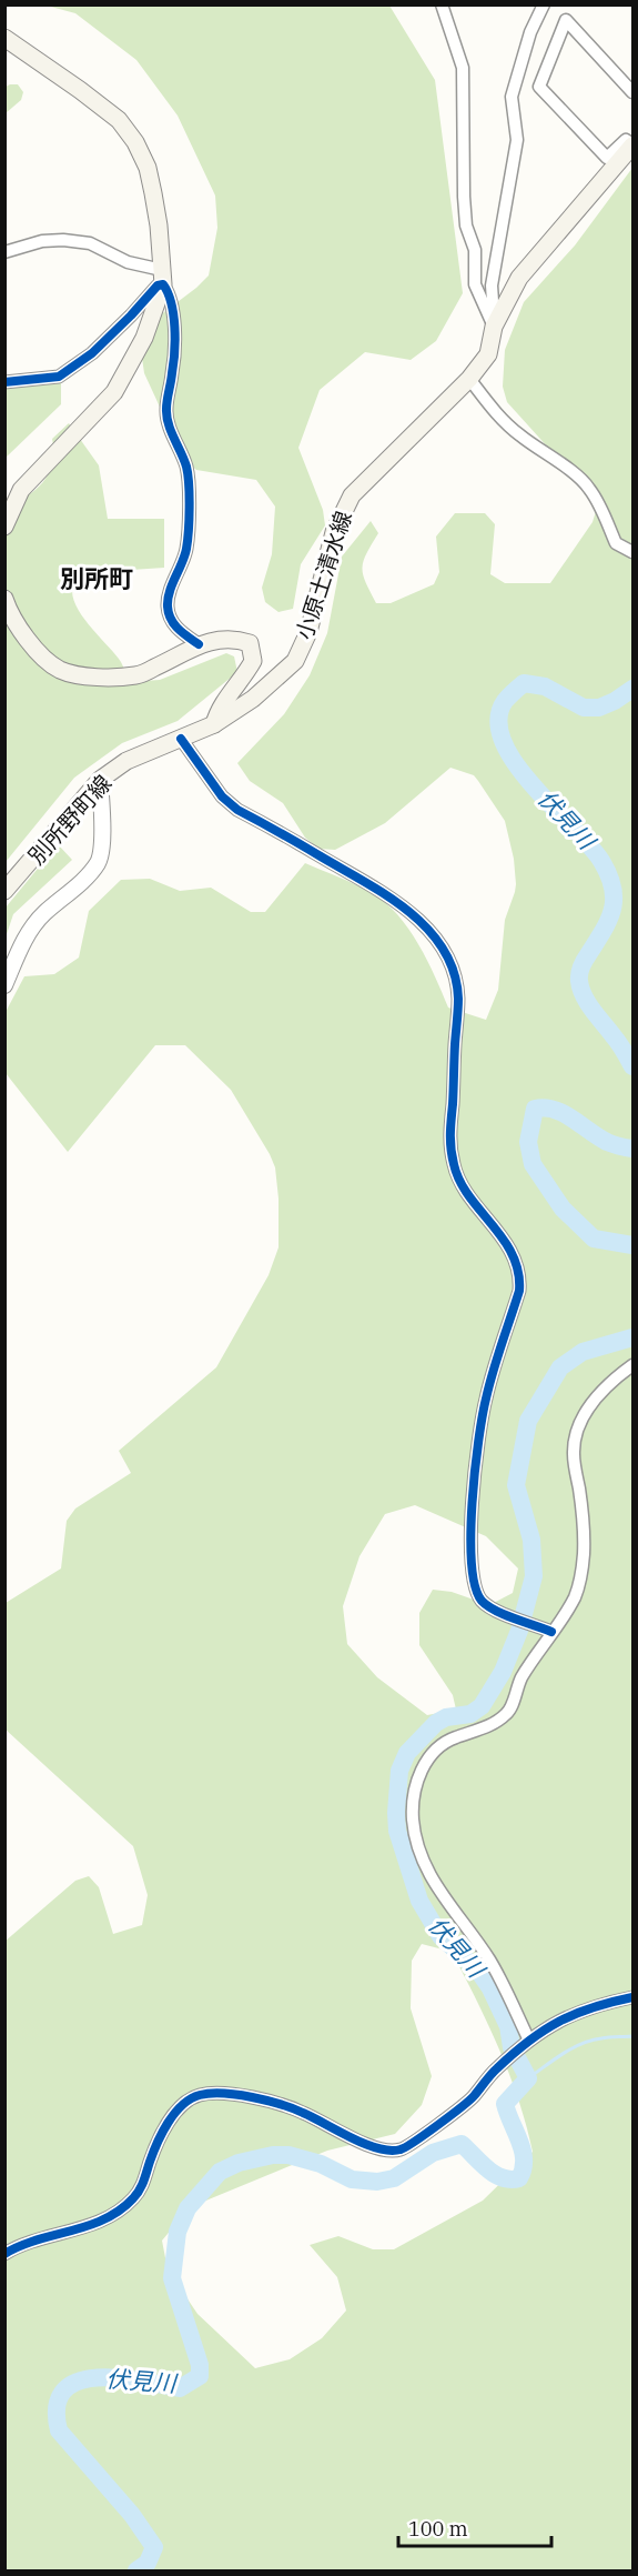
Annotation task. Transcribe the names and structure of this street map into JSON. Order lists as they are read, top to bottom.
{
  "streets": {
    "main road": ["小原土清水線", "別所野町線"]
  },
  "crossings": [
    ["小原土清水線", "別所野町線"]
  ],
  "districts": ["別所町"],
  "water": ["伏見川"],
  "scale_bar": "100 m"
}
